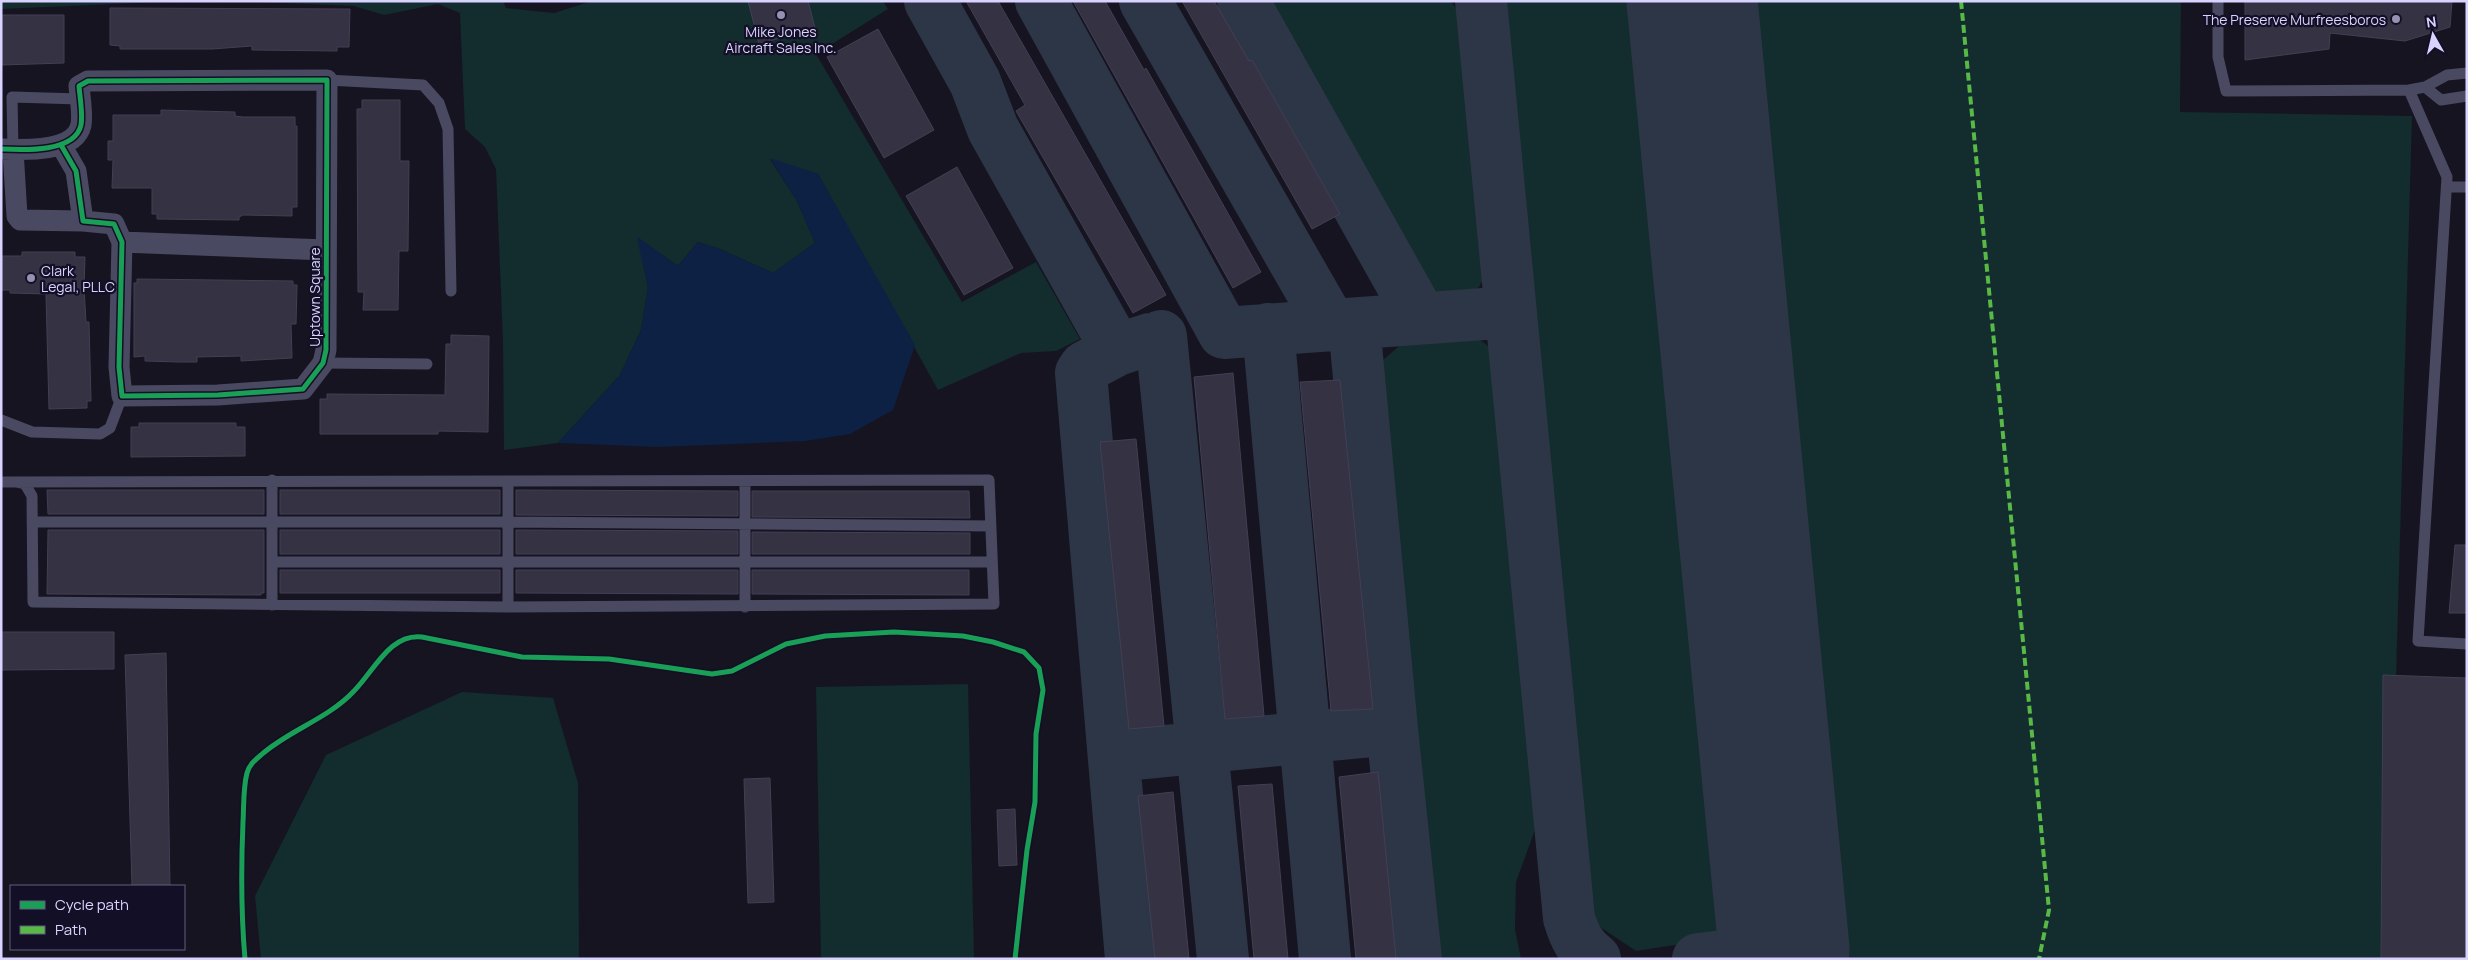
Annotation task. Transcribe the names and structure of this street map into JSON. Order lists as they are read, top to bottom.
{
  "streets": {
    "street": ["Uptown Square"]
  },
  "places": ["Mike Jones Aircraft Sales Inc.", "The Preserve Murfreesboros", "Clark Legal, PLLC"],
  "legend": ["Cycle path", "Path"],
  "north": "top"
}
